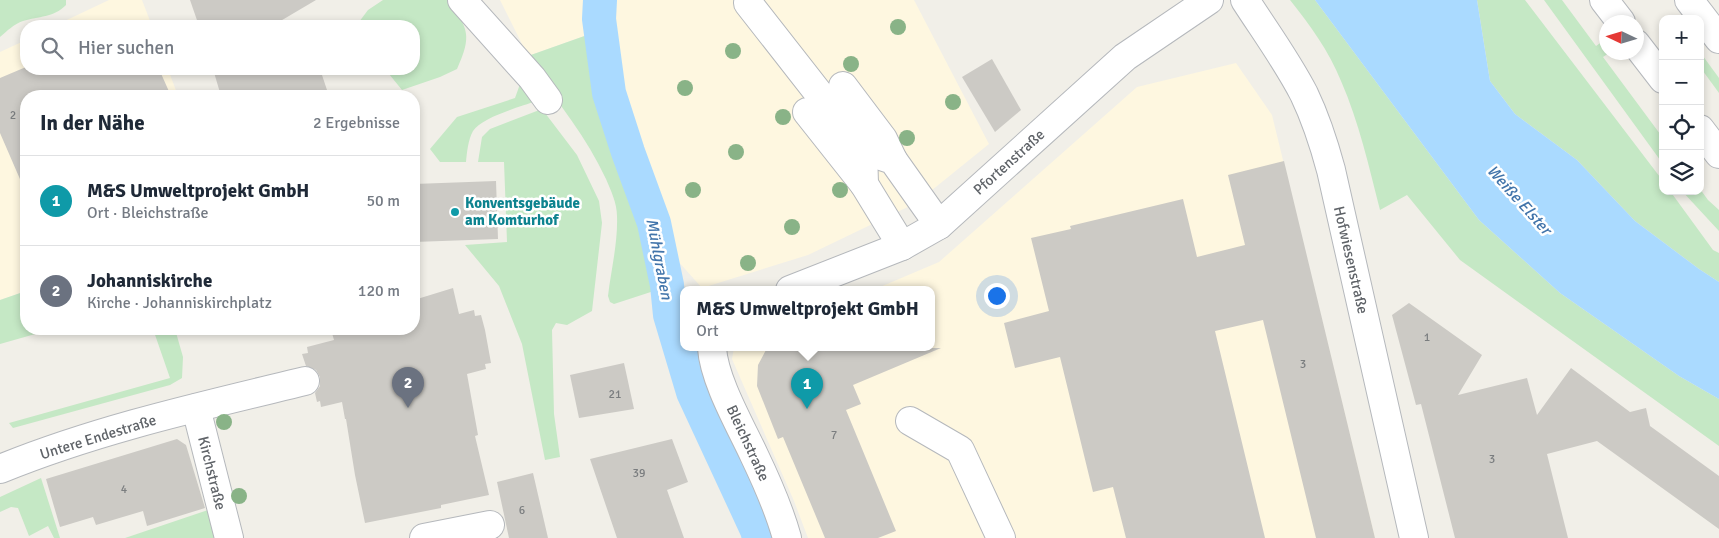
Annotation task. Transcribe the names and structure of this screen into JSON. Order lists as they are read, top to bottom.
{
  "streets": {
    "street": [
      "Pfortenstraße",
      "Hofwiesenstraße",
      "Untere Endestraße",
      "Bleichstraße",
      "Kirchstraße"
    ]
  },
  "crossings": [
    ["Untere Endestraße", "Kirchstraße"]
  ],
  "water": ["Weiße Elster", "Mühlgraben"],
  "places": ["Konventsgebäude am Komturhof"],
  "house_numbers": [
    "2",
    "1",
    "3",
    "21",
    "7",
    "3",
    "39",
    "4",
    "6"
  ],
  "north": "left",
  "page": {
    "map_buttons": ["+", "−"],
    "search": "Hier suchen",
    "heading": ["In der Nähe", "2 Ergebnisse"],
    "list": [
      {
        "mark": "1",
        "name": "M&S Umweltprojekt GmbH",
        "note": "Ort · Bleichstraße",
        "value": "50 m"
      },
      {
        "mark": "2",
        "name": "Johanniskirche",
        "note": "Kirche · Johanniskirchplatz",
        "value": "120 m"
      }
    ],
    "popup": ["M&S Umweltprojekt GmbH", "Ort"],
    "pins": ["2", "1"]
  }
}
